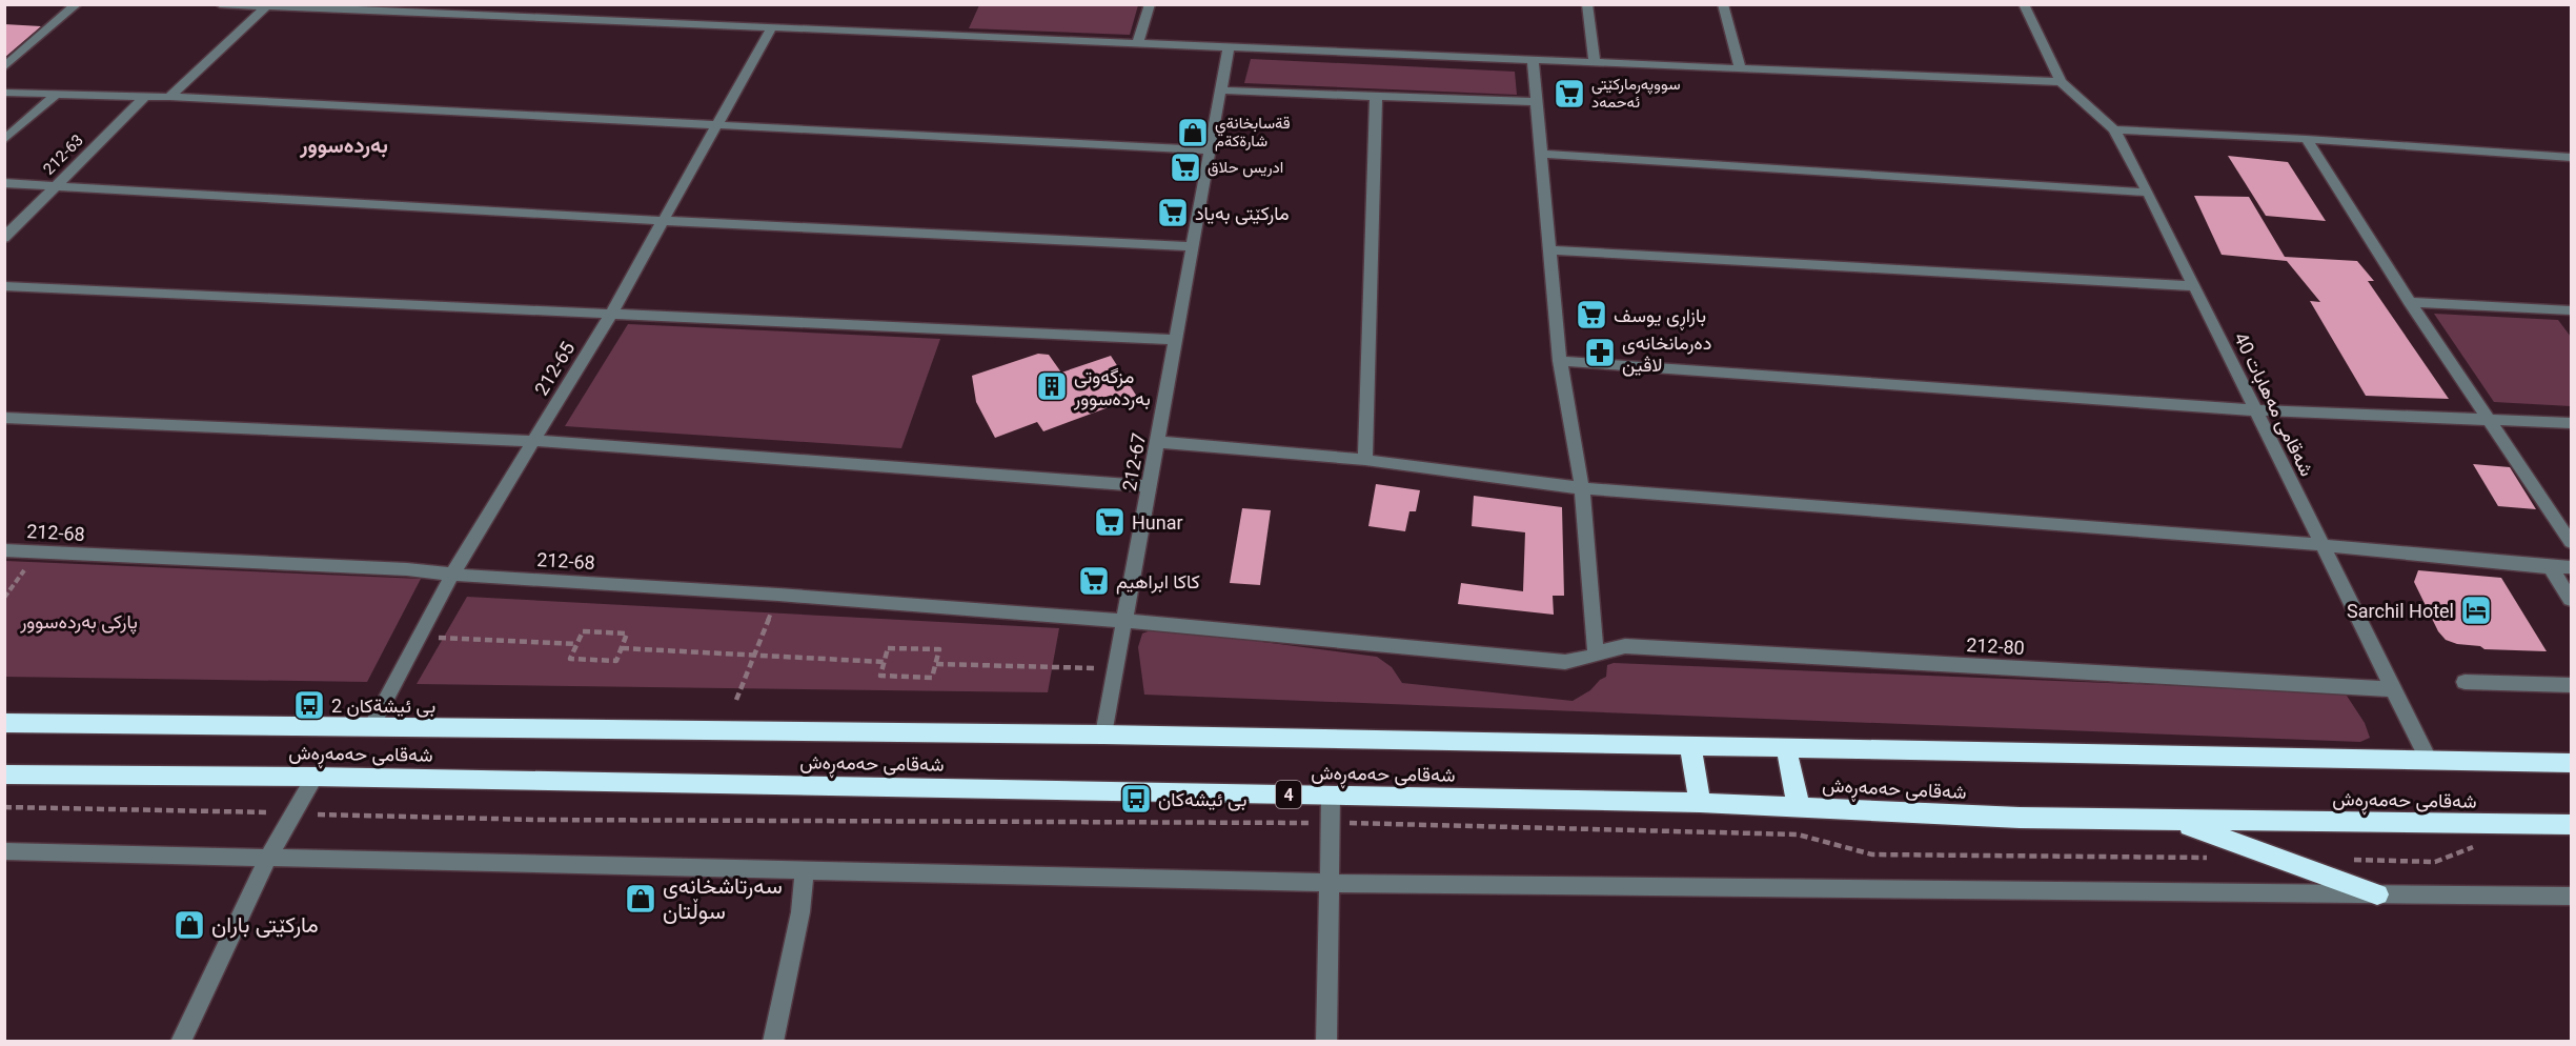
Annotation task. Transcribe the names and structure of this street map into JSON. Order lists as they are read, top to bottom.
{
  "streets": {
    "highway": ["شەقامی حەمەڕەش", "4"],
    "street": [
      "212-63",
      "212-65",
      "شەقامی مەهابات 40",
      "212-67",
      "212-68",
      "212-80"
    ]
  },
  "crossings": [
    ["212-65", "212-68"],
    ["212-65", "شەقامی حەمەڕەش"],
    ["شەقامی مەهابات 40", "212-80"],
    ["شەقامی مەهابات 40", "شەقامی حەمەڕەش"],
    ["212-67", "212-68"],
    ["212-67", "212-80"],
    ["212-67", "شەقامی حەمەڕەش"],
    ["212-68", "212-80"]
  ],
  "districts": ["بەردەسوور"],
  "parks": ["پارکی بەردەسوور"],
  "places": {
    "supermarket": [
      "سووپەرمارکێتی ئەحمەد",
      "ادريس حلاق",
      "مارکێتی بەیاد",
      "بازاڕی یوسف",
      "Hunar",
      "کاکا ابراهيم"
    ],
    "shop": ["قةسابخانةي شارةكةم", "سەرتاشخانەی سوڵتان", "ماركێتی باران"],
    "pharmacy": ["دەرمانخانەی لاڤین"],
    "building": ["مزگەوتی بەردەسوور"],
    "hotel": ["Sarchil Hotel"],
    "bus stop": ["بی ئيشةكان 2", "بی ئیشەکان"]
  }
}
